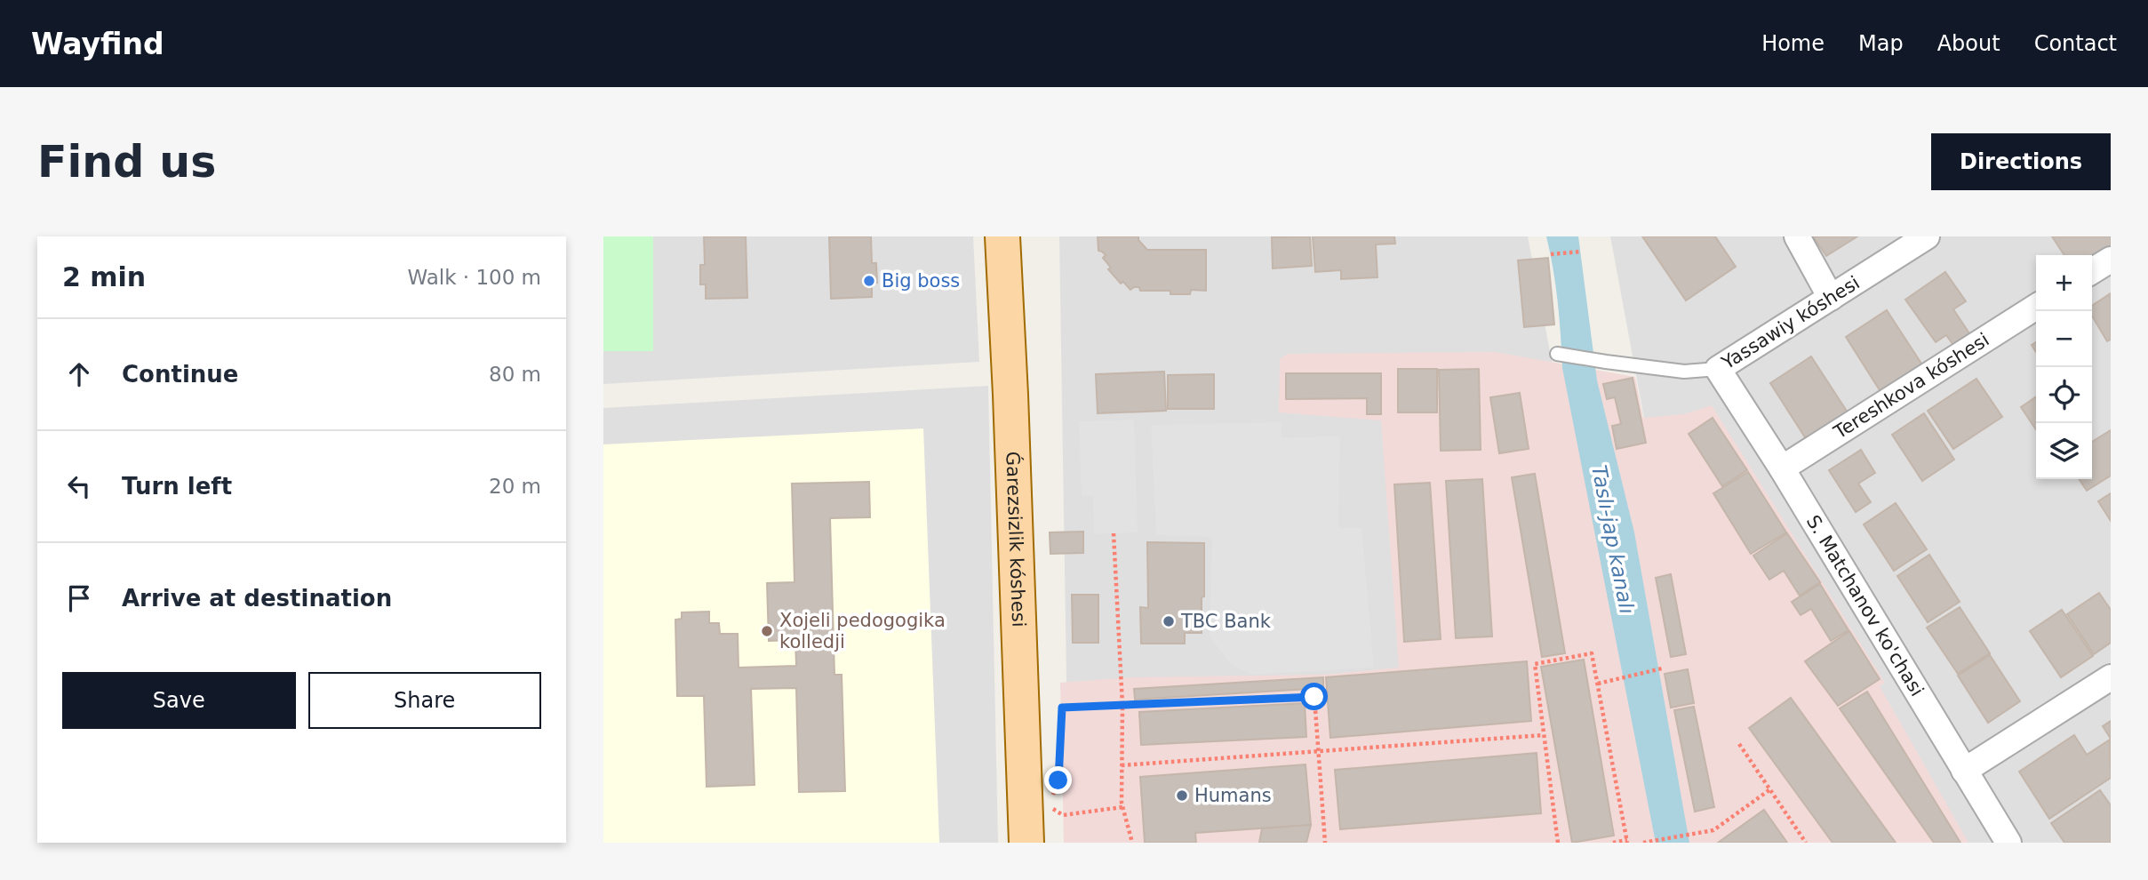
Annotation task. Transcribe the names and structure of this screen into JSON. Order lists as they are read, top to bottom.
{
  "streets": {
    "main road": ["Ǵarezsizlik kóshesi"],
    "street": ["Yassawiy kóshesi", "Tereshkova kóshesi", "S. Matchanov ko'chasi"]
  },
  "crossings": [
    ["Yassawiy kóshesi", "S. Matchanov ko'chasi"],
    ["Tereshkova kóshesi", "S. Matchanov ko'chasi"]
  ],
  "water": ["Taslı-jap kanalı"],
  "places": [
    "Big boss",
    "TBC Bank",
    "Xojeli pedogogika kolledji",
    "Humans"
  ],
  "page": {
    "header": "Wayfind",
    "nav": [
      "Home",
      "Map",
      "About",
      "Contact"
    ],
    "buttons": [
      "Directions",
      ["Save", "Share"]
    ],
    "title": "Find us",
    "heading": ["2 min", "Walk · 100 m"],
    "map_buttons": ["+", "−"],
    "list": [
      ["Continue", "80 m"],
      ["Turn left", "20 m"],
      "Arrive at destination"
    ]
  }
}
